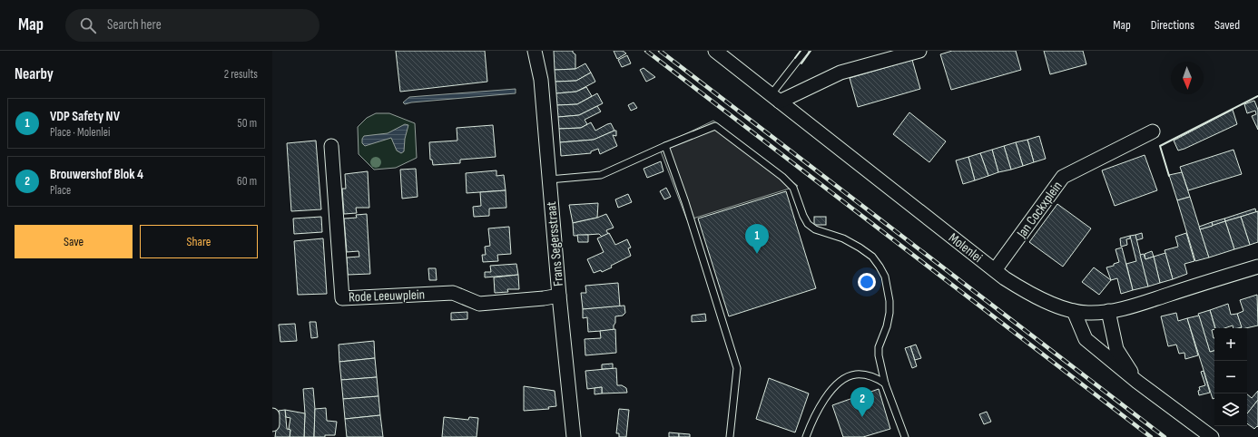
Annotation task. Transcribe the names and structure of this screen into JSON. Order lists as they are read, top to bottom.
{
  "streets": {
    "street": [
      "Jan Cockxplein",
      "Frans Segersstraat",
      "Molenlei",
      "Rode Leeuwplein"
    ]
  },
  "crossings": [
    ["Jan Cockxplein", "Molenlei"],
    ["Frans Segersstraat", "Rode Leeuwplein"]
  ],
  "north": "bottom",
  "page": {
    "header": "Map",
    "search": "Search here",
    "nav": ["Map", "Directions", "Saved"],
    "heading": ["Nearby", "2 results"],
    "list": [
      {
        "mark": "1",
        "name": "VDP Safety NV",
        "note": "Place · Molenlei",
        "value": "50 m"
      },
      {
        "mark": "2",
        "name": "Brouwershof Blok 4",
        "note": "Place",
        "value": "60 m"
      }
    ],
    "buttons": ["Save", "Share"],
    "pins": ["1", "2"],
    "map_buttons": ["+", "−"]
  }
}
